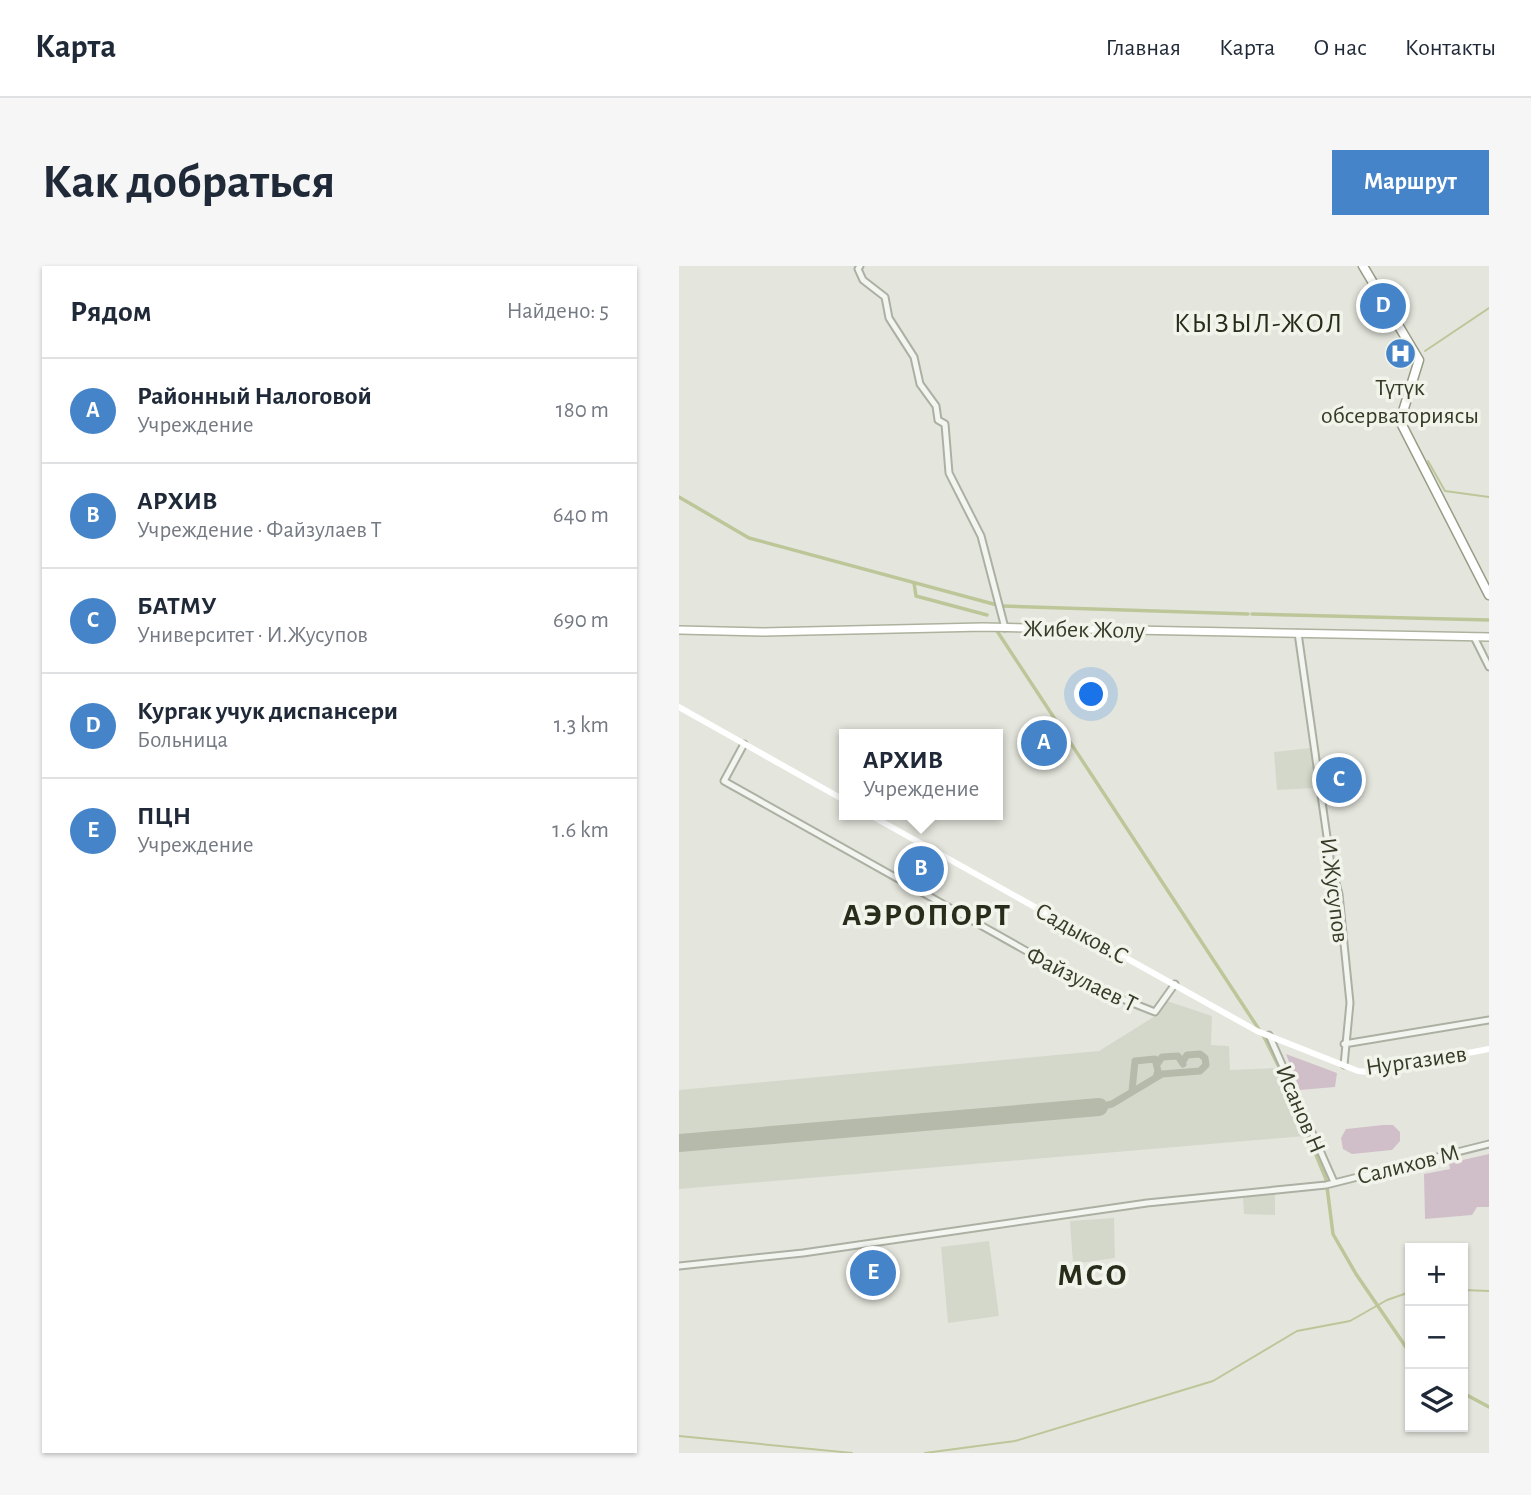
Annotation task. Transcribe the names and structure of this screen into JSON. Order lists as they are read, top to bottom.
{
  "streets": {
    "main road": ["Жибек Жолу", "Садыков.С", "Нургазиев"],
    "street": [
      "И.Жусупов",
      "Файзулаев Т",
      "Исанов Н",
      "Салихов М"
    ]
  },
  "crossings": [
    ["Жибек Жолу", "И.Жусупов"],
    ["И.Жусупов", "Нургазиев"],
    ["Садыков.С", "Файзулаев Т"],
    ["Садыков.С", "Исанов Н"],
    ["Исанов Н", "Салихов М"]
  ],
  "districts": ["КЫЗЫЛ-ЖОЛ", "АЭРОПОРТ", "МСО"],
  "places": {
    "hospital": ["Түтүк обсерваториясы"]
  },
  "page": {
    "header": "Карта",
    "nav": [
      "Главная",
      "Карта",
      "О нас",
      "Контакты"
    ],
    "buttons": "Маршрут",
    "title": "Как добраться",
    "heading": ["Рядом", "Найдено: 5"],
    "pins": [
      "D",
      "A",
      "C",
      "B",
      "E"
    ],
    "list": [
      {
        "mark": "A",
        "name": "Районный Налоговой",
        "note": "Учреждение",
        "value": "180 m"
      },
      {
        "mark": "B",
        "name": "АРХИВ",
        "note": "Учреждение · Файзулаев Т",
        "value": "640 m"
      },
      {
        "mark": "C",
        "name": "БАТМУ",
        "note": "Университет · И.Жусупов",
        "value": "690 m"
      },
      {
        "mark": "D",
        "name": "Кургак учук диспансери",
        "note": "Больница",
        "value": "1.3 km"
      },
      {
        "mark": "E",
        "name": "ПЦН",
        "note": "Учреждение",
        "value": "1.6 km"
      }
    ],
    "popup": ["АРХИВ", "Учреждение"],
    "map_buttons": ["+", "−"]
  }
}
